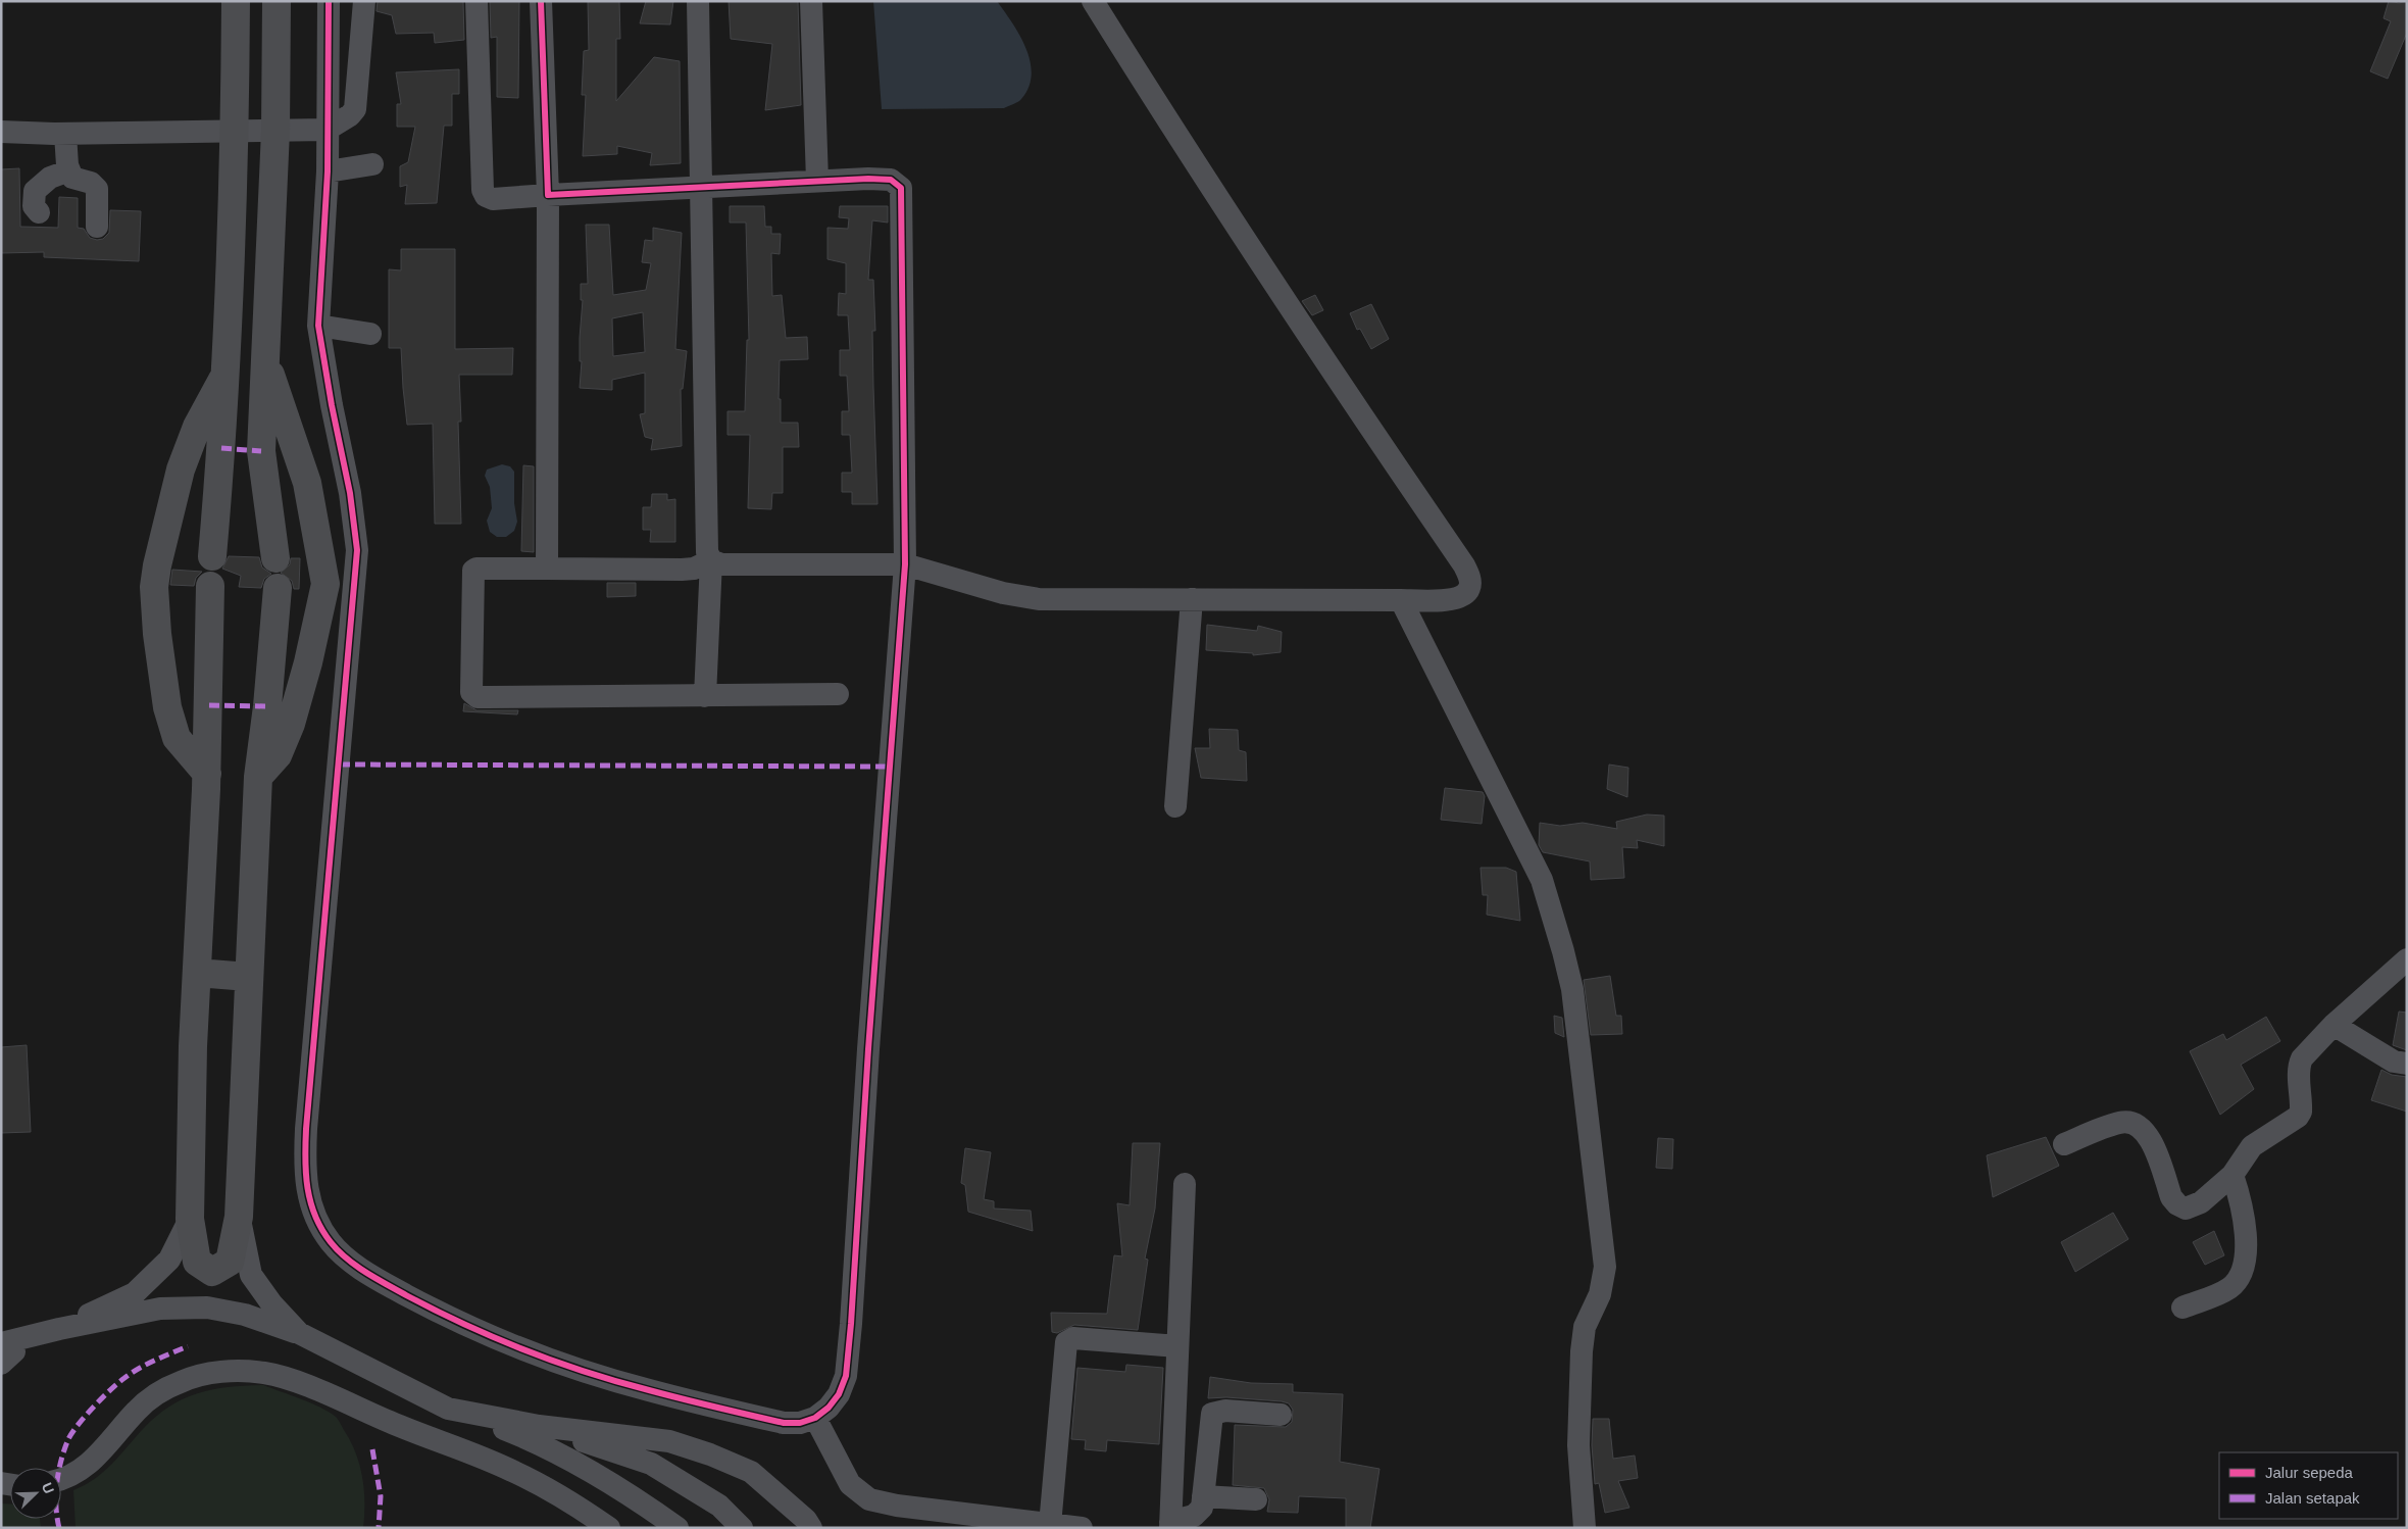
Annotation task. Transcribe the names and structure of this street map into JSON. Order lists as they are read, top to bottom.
{
  "legend": ["Jalur sepeda", "Jalan setapak"],
  "north": "top right"
}
